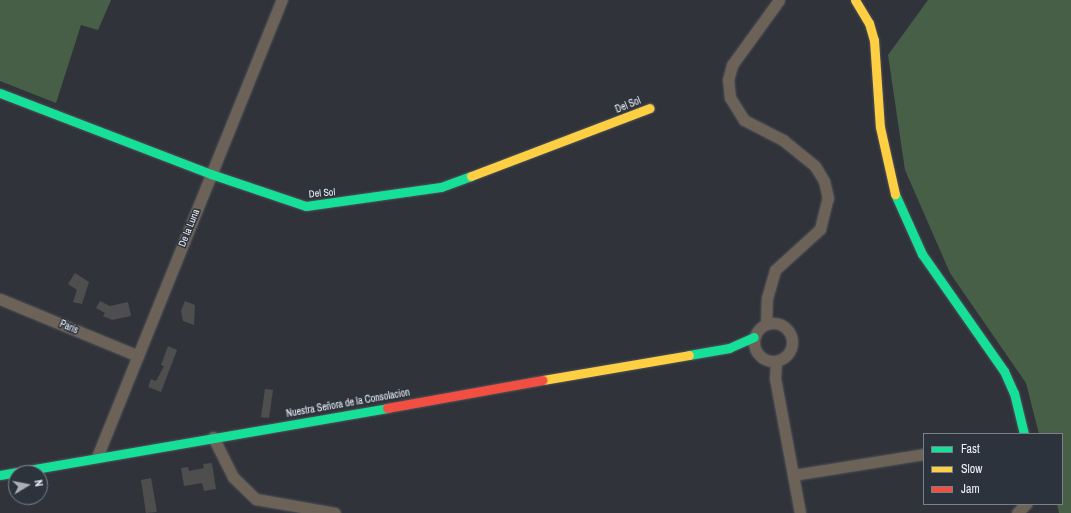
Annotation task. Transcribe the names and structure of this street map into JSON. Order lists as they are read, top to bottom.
{
  "streets": {
    "street": [
      "Del Sol",
      "De la Luna",
      "París",
      "Nuestra Señora de la Consolacion"
    ]
  },
  "crossings": [
    ["Del Sol", "De la Luna"],
    ["De la Luna", "París"],
    ["De la Luna", "Nuestra Señora de la Consolacion"]
  ],
  "legend": ["Fast", "Slow", "Jam"],
  "north": "right"
}
